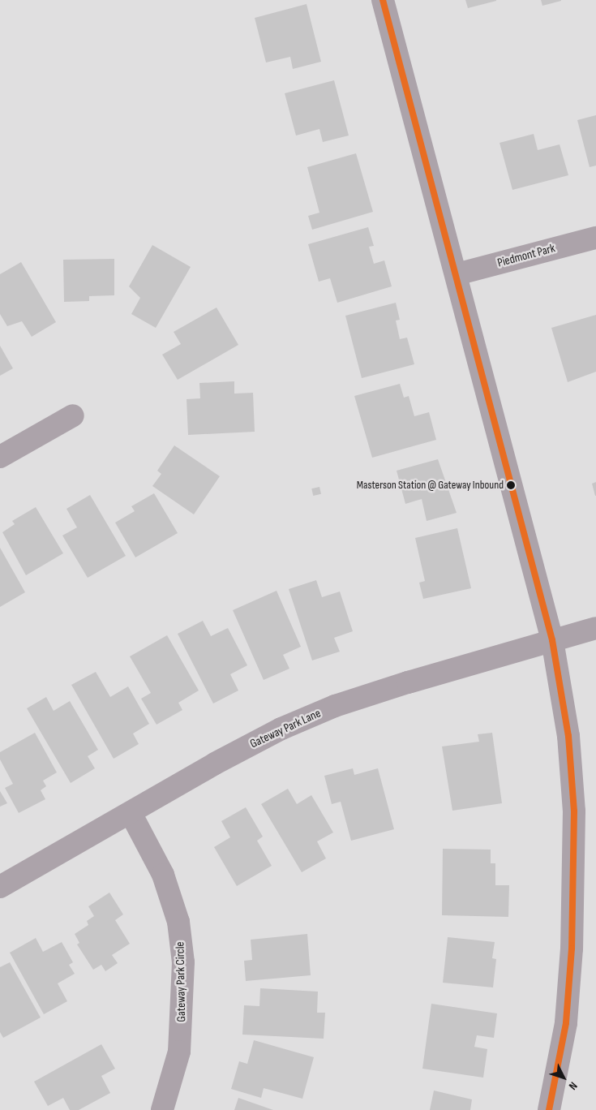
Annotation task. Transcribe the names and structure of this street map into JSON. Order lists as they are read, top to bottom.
{
  "streets": {
    "street": ["Piedmont Park", "Gateway Park Lane", "Gateway Park Circle"]
  },
  "crossings": [
    ["Gateway Park Lane", "Gateway Park Circle"]
  ],
  "places": ["Masterson Station @ Gateway Inbound"],
  "north": "bottom right"
}
